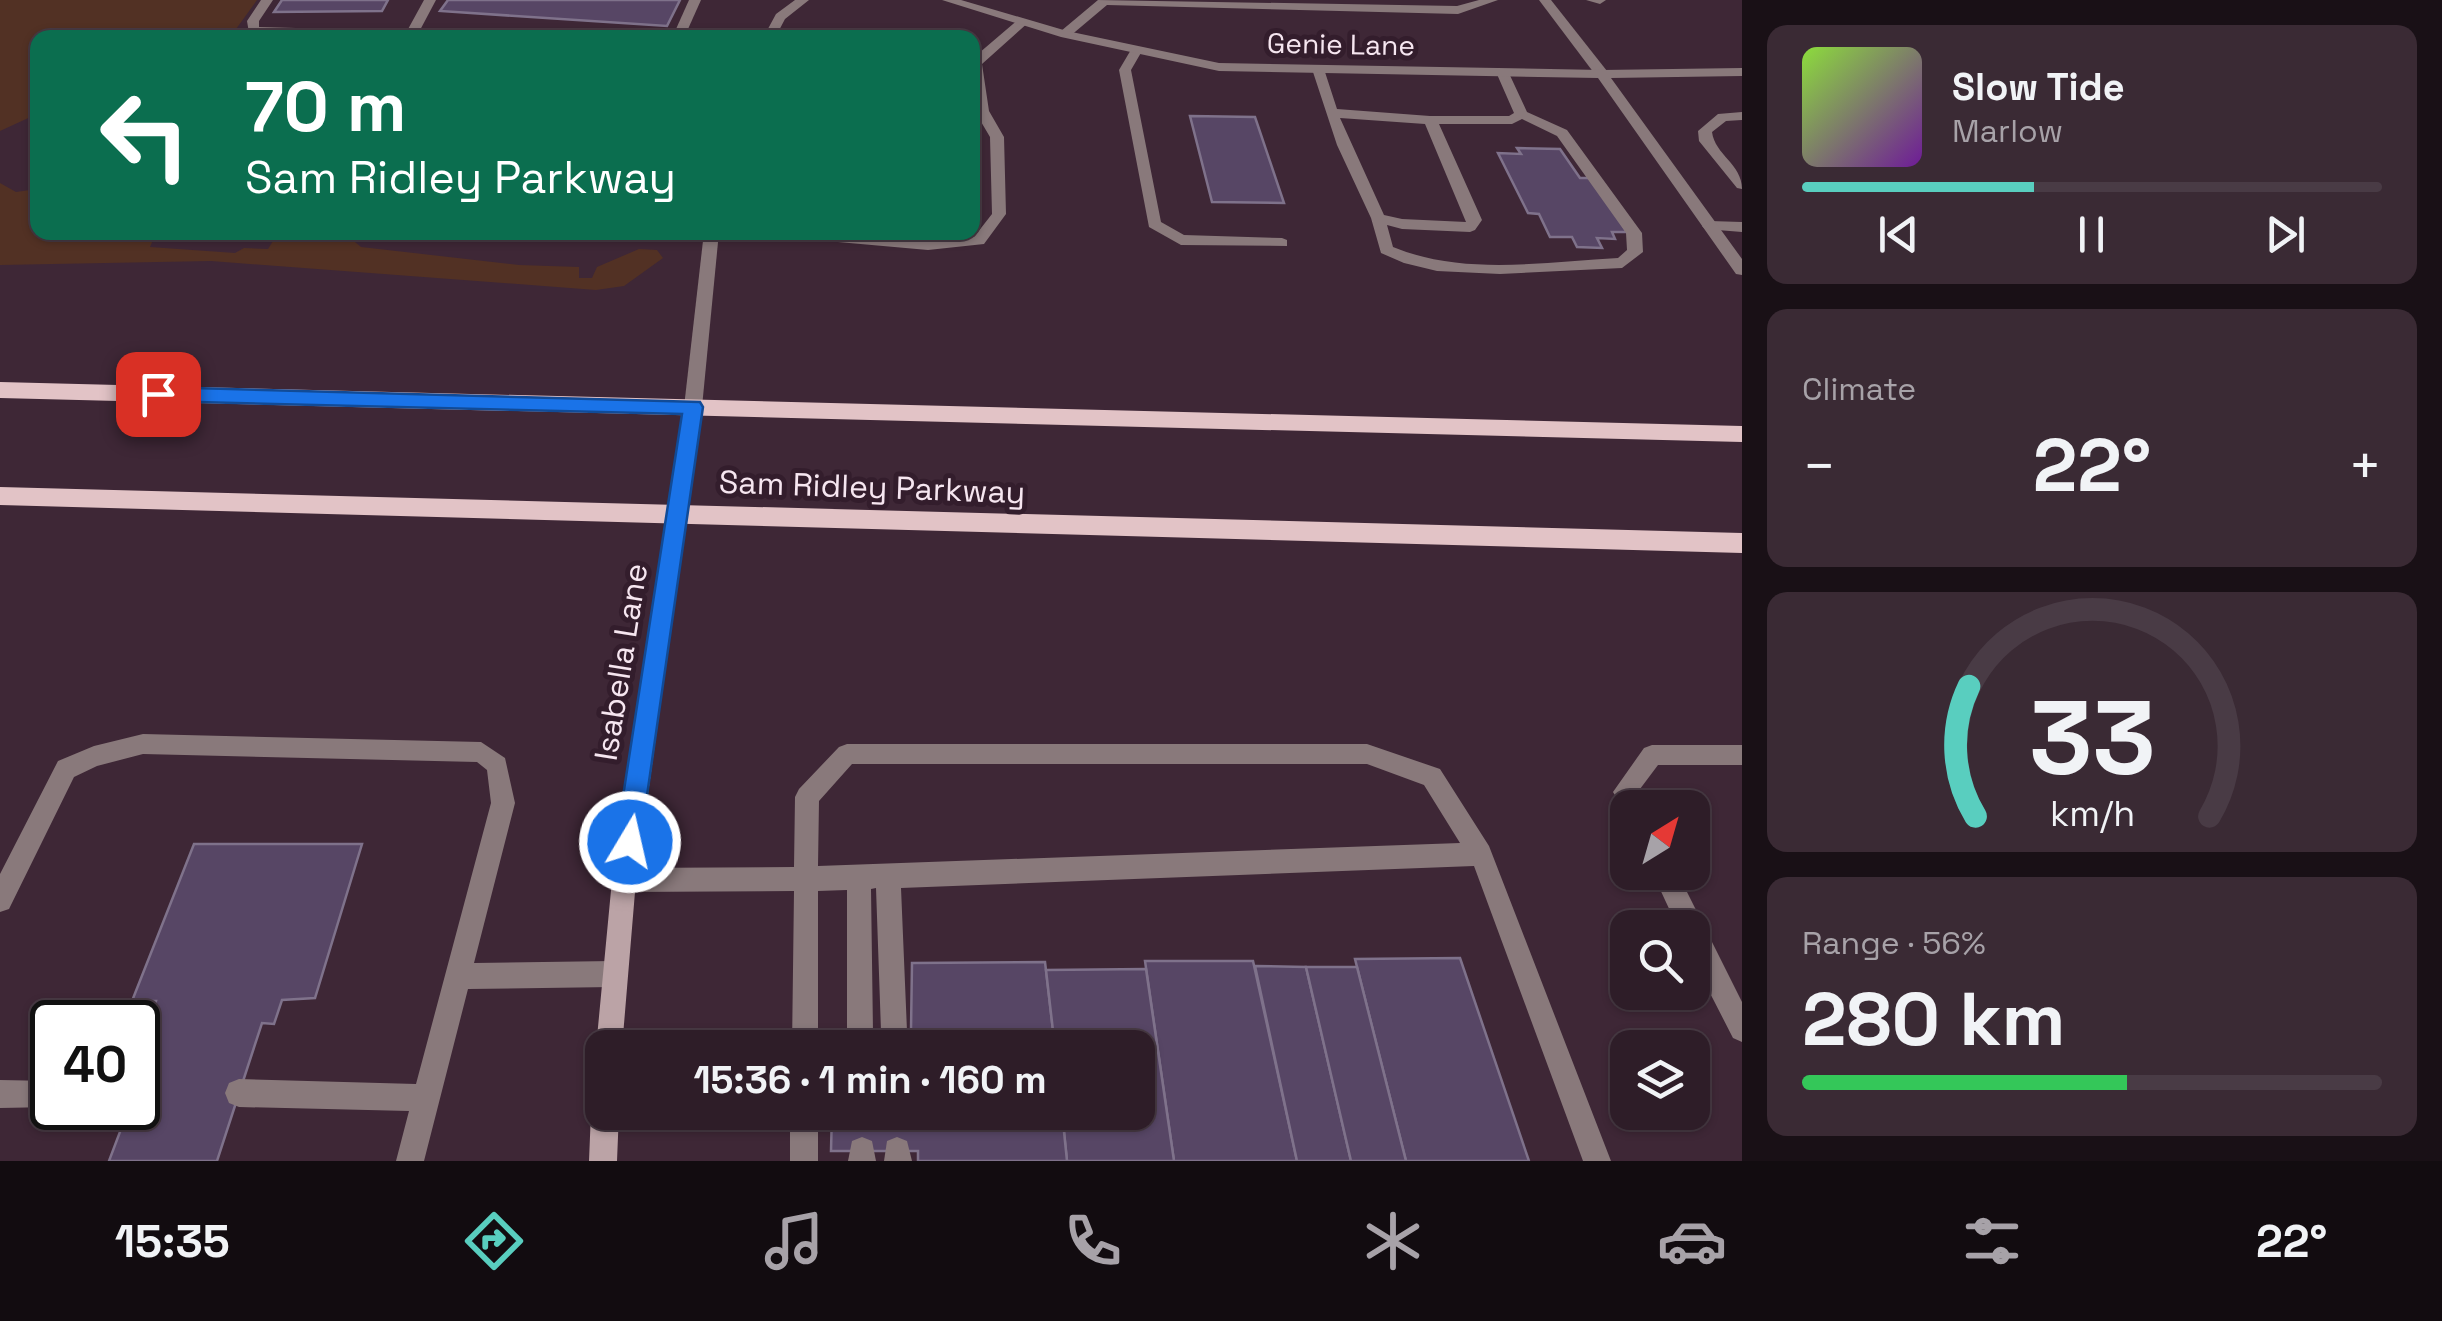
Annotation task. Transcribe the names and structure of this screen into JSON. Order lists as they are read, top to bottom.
{
  "streets": {
    "main road": ["Sam Ridley Parkway"],
    "street": ["Genie Lane", "Isabella Lane"]
  },
  "crossings": [
    ["Sam Ridley Parkway", "Isabella Lane"]
  ],
  "north": "top right",
  "page": {
    "turn": ["70 m", "Sam Ridley Parkway"],
    "song": ["Slow Tide", "Marlow"],
    "tile": [
      "Climate",
      ["Range · 56%", "280 km"]
    ],
    "heat": ["−", "22°", "+"],
    "limit": "40",
    "trip": "15:36 · 1 min · 160 m",
    "tabs": ["15:35", "22°"],
    "gauge": ["33", "km/h"]
  }
}
